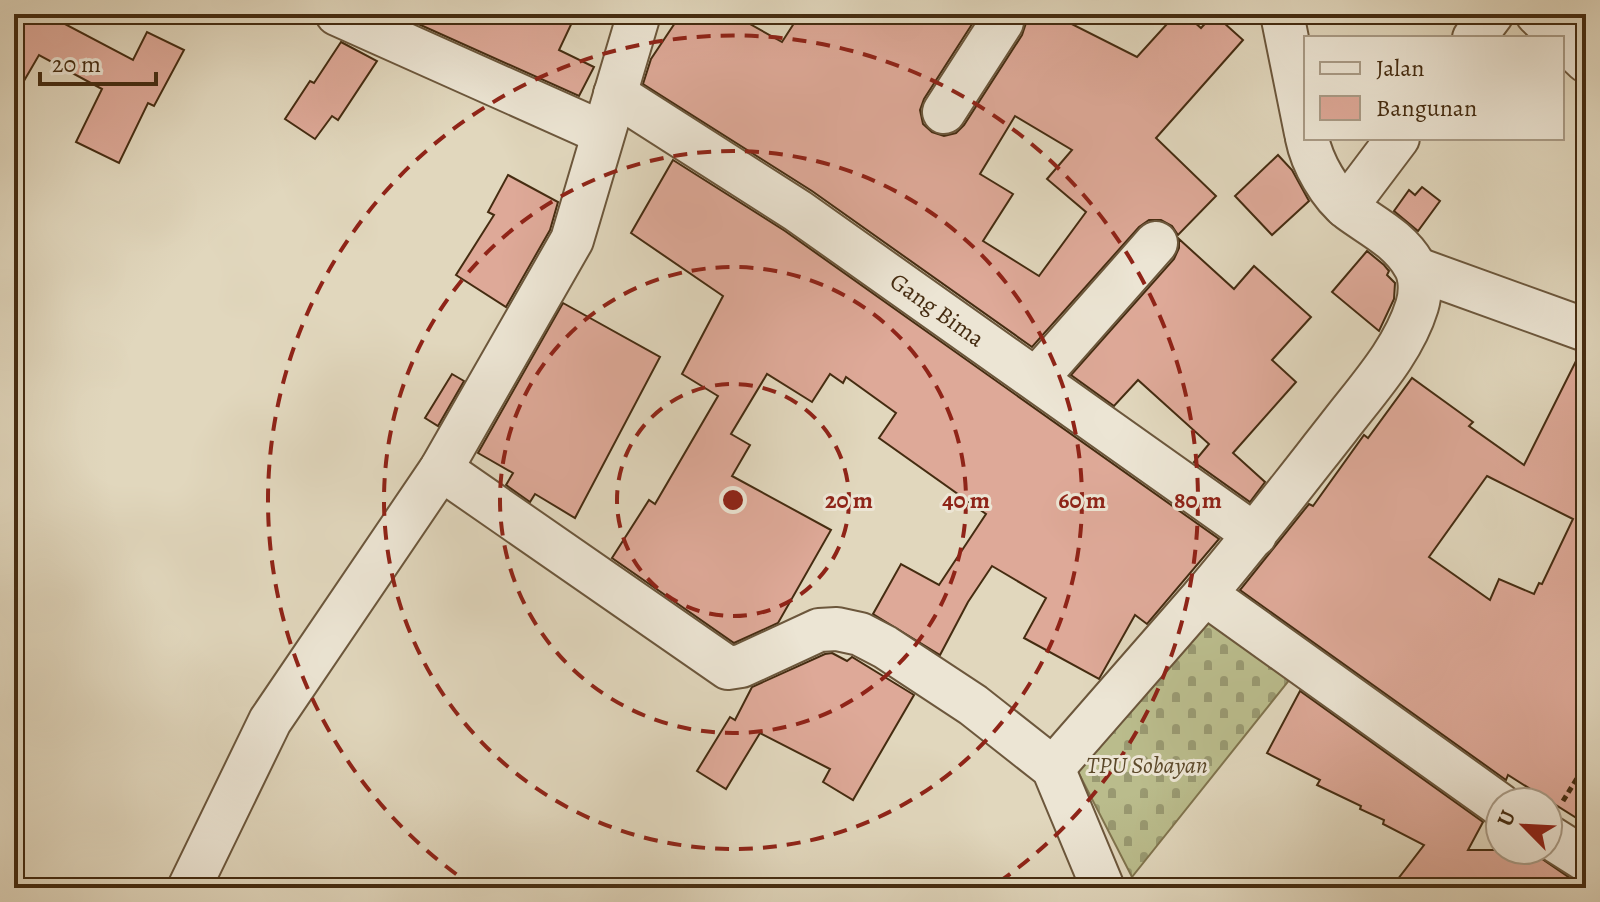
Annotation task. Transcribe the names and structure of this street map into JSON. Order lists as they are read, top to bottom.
{
  "streets": {
    "street": ["Gang Bima"]
  },
  "parks": ["TPU Sobayan"],
  "legend": ["Jalan", "Bangunan"],
  "scale_bar": "20 m",
  "north": "top left",
  "rings": [
    "20 m",
    "40 m",
    "60 m",
    "80 m"
  ]
}
